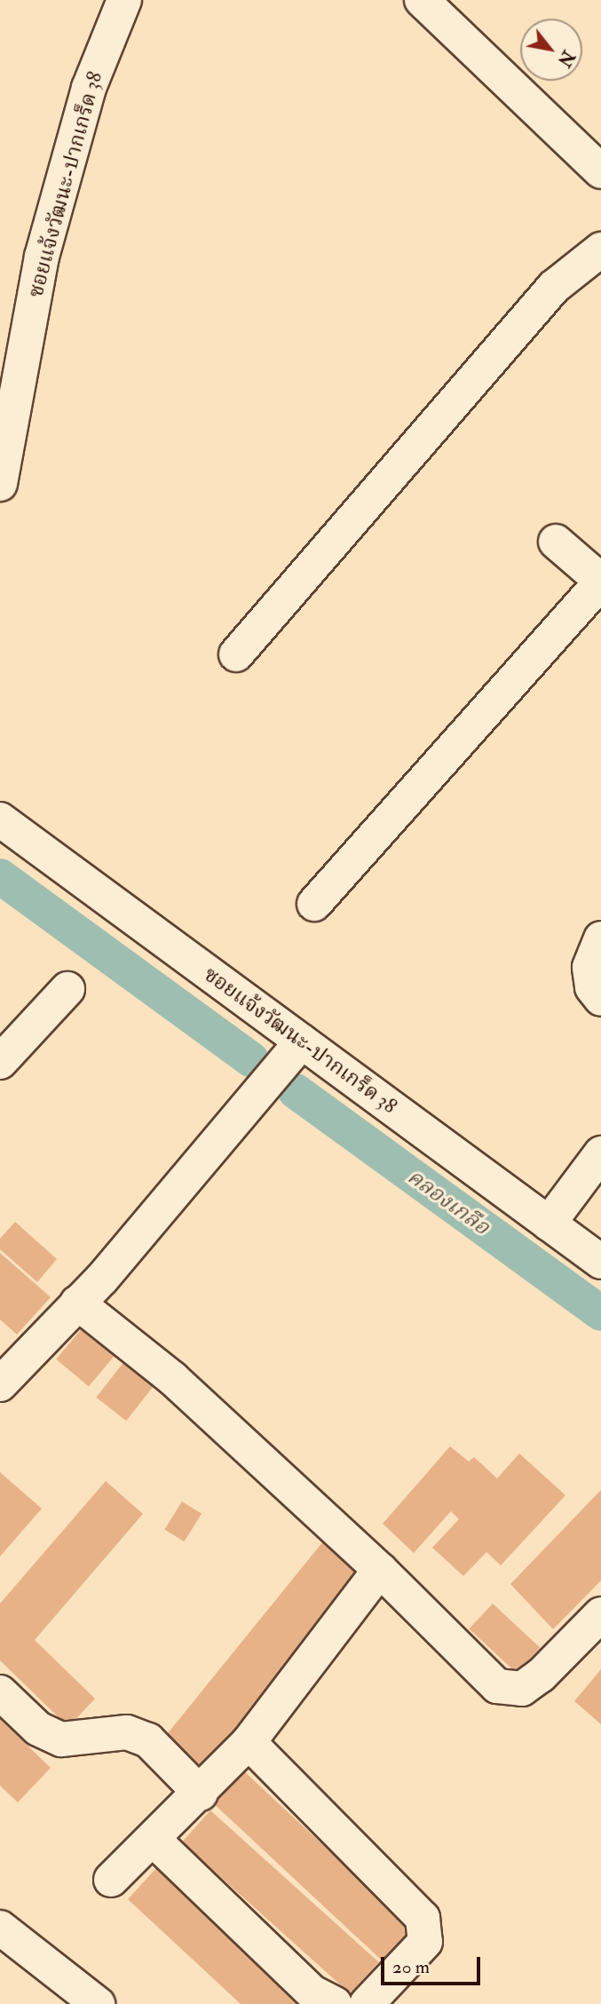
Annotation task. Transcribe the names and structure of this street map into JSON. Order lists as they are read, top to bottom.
{
  "streets": {
    "street": ["ซอยแจ้งวัฒนะ-ปากเกร็ด 38"]
  },
  "water": ["คลองเกลือ"],
  "scale_bar": "20 m",
  "north": "bottom right"
}
